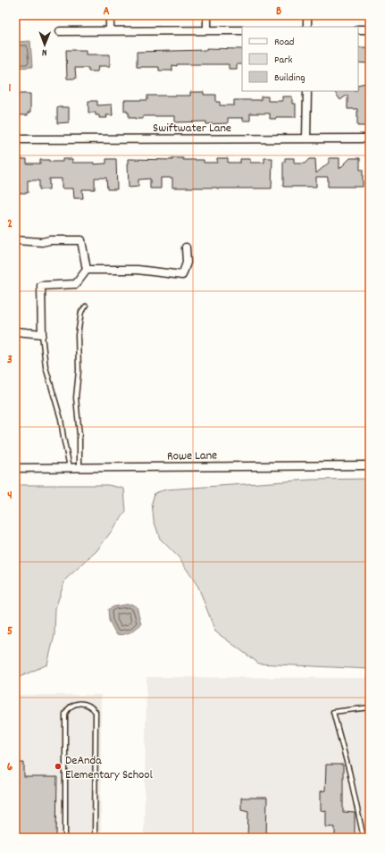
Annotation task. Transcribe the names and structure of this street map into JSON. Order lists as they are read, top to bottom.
{
  "streets": {
    "street": ["Swiftwater Lane", "Rowe Lane"]
  },
  "places": ["DeAnda Elementary School"],
  "legend": ["Road", "Park", "Building"],
  "north": "bottom",
  "grid": {
    "columns": ["A", "B"],
    "rows": [
      "1",
      "2",
      "3",
      "4",
      "5",
      "6"
    ]
  }
}
